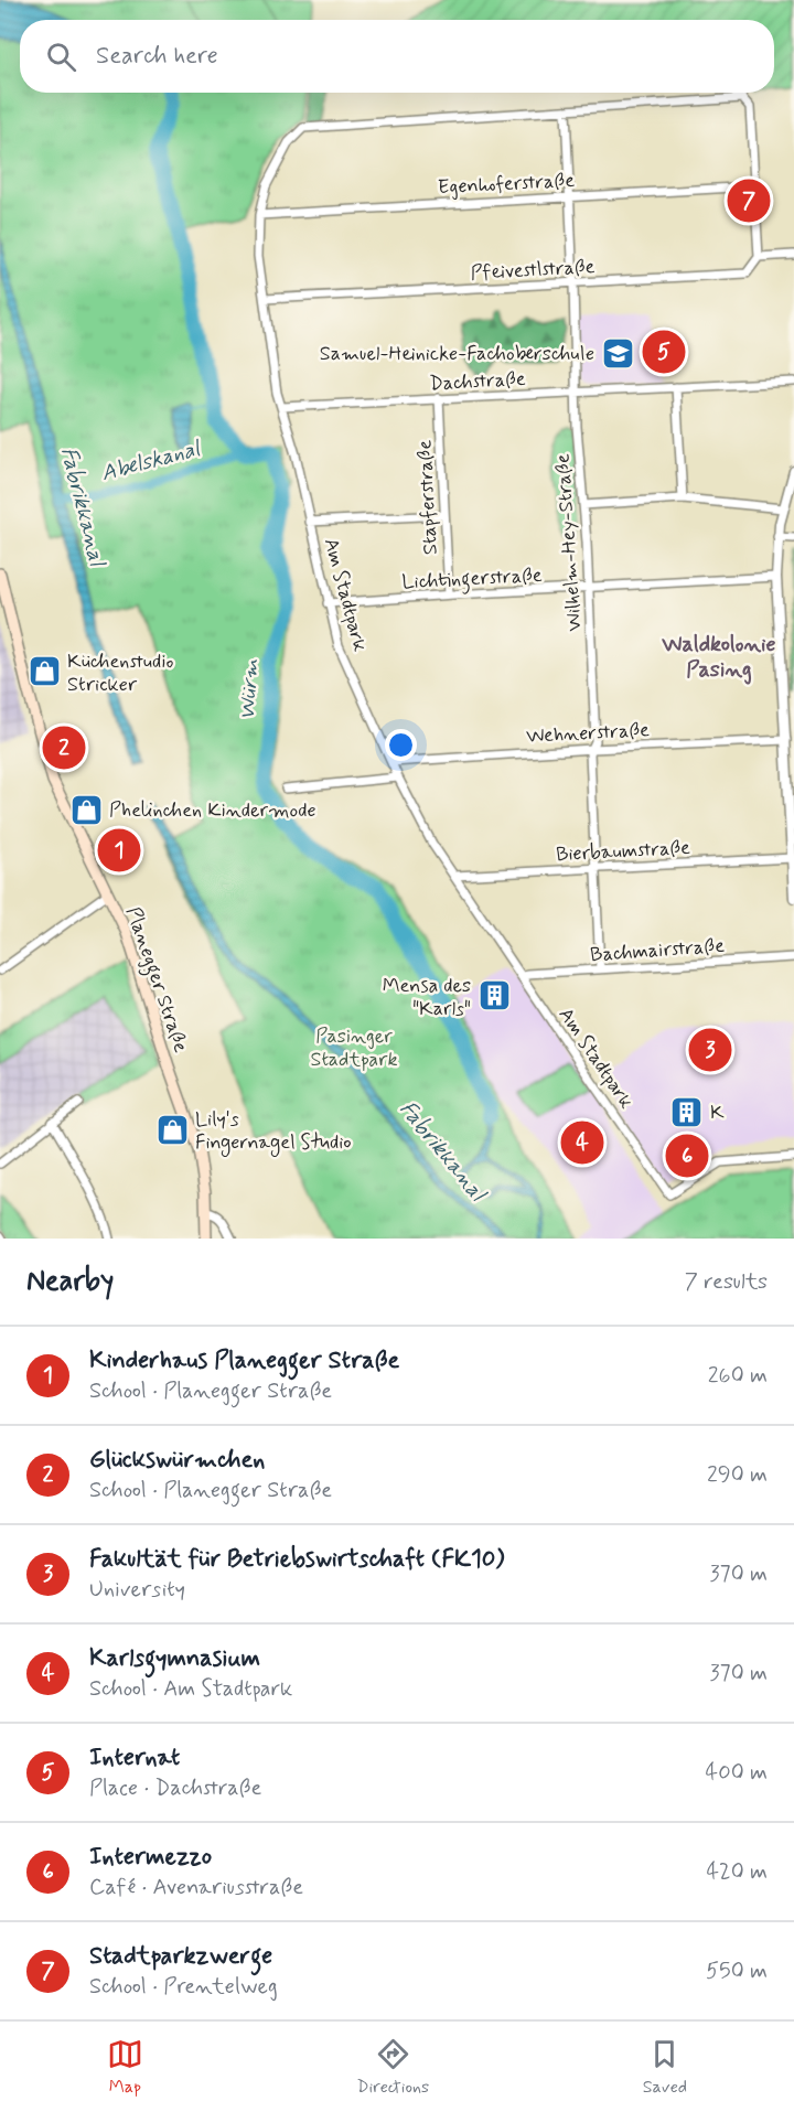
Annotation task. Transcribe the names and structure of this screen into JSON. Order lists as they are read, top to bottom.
{
  "streets": {
    "main road": ["Planegger Straße"],
    "street": [
      "Egenhoferstraße",
      "Pfeivestlstraße",
      "Dachstraße",
      "Stapferstraße",
      "Wilhelm-Hey-Straße",
      "Lichtingerstraße",
      "Am Stadtpark",
      "Wehnerstraße",
      "Bierbaumstraße",
      "Bachmairstraße"
    ]
  },
  "crossings": [
    ["Egenhoferstraße", "Wilhelm-Hey-Straße"],
    ["Egenhoferstraße", "Am Stadtpark"],
    ["Pfeivestlstraße", "Wilhelm-Hey-Straße"],
    ["Pfeivestlstraße", "Am Stadtpark"],
    ["Dachstraße", "Stapferstraße"],
    ["Dachstraße", "Wilhelm-Hey-Straße"],
    ["Dachstraße", "Am Stadtpark"],
    ["Stapferstraße", "Lichtingerstraße"],
    ["Wilhelm-Hey-Straße", "Lichtingerstraße"],
    ["Wilhelm-Hey-Straße", "Am Stadtpark"],
    ["Wilhelm-Hey-Straße", "Wehnerstraße"],
    ["Wilhelm-Hey-Straße", "Bierbaumstraße"],
    ["Wilhelm-Hey-Straße", "Bachmairstraße"],
    ["Lichtingerstraße", "Am Stadtpark"],
    ["Am Stadtpark", "Wehnerstraße"],
    ["Am Stadtpark", "Bierbaumstraße"],
    ["Am Stadtpark", "Bachmairstraße"]
  ],
  "districts": ["Waldkolonie Pasing"],
  "water": ["Abelskanal", "Fabrikkanal", "Würm"],
  "parks": ["Pasinger Stadtpark"],
  "places": {
    "school or university": ["Samuel-Heinicke-Fachoberschule"],
    "shop": ["Küchenstudio Stricker", "Phelinchen Kindermode", "Lily's Fingernagel Studio"],
    "building": ["Mensa des \"Karls\"", "K"]
  },
  "page": {
    "search": "Search here",
    "pins": [
      "7",
      "5",
      "2",
      "1",
      "3",
      "4",
      "6"
    ],
    "heading": ["Nearby", "7 results"],
    "list": [
      {
        "mark": "1",
        "name": "Kinderhaus Planegger Straße",
        "note": "School · Planegger Straße",
        "value": "260 m"
      },
      {
        "mark": "2",
        "name": "Glückswürmchen",
        "note": "School · Planegger Straße",
        "value": "290 m"
      },
      {
        "mark": "3",
        "name": "Fakultät für Betriebswirtschaft (FK10)",
        "note": "University",
        "value": "370 m"
      },
      {
        "mark": "4",
        "name": "Karlsgymnasium",
        "note": "School · Am Stadtpark",
        "value": "370 m"
      },
      {
        "mark": "5",
        "name": "Internat",
        "note": "Place · Dachstraße",
        "value": "400 m"
      },
      {
        "mark": "6",
        "name": "Intermezzo",
        "note": "Café · Avenariusstraße",
        "value": "420 m"
      },
      {
        "mark": "7",
        "name": "Stadtparkzwerge",
        "note": "School · Prentelweg",
        "value": "550 m"
      }
    ],
    "nav": ["Map", "Directions", "Saved"]
  }
}
